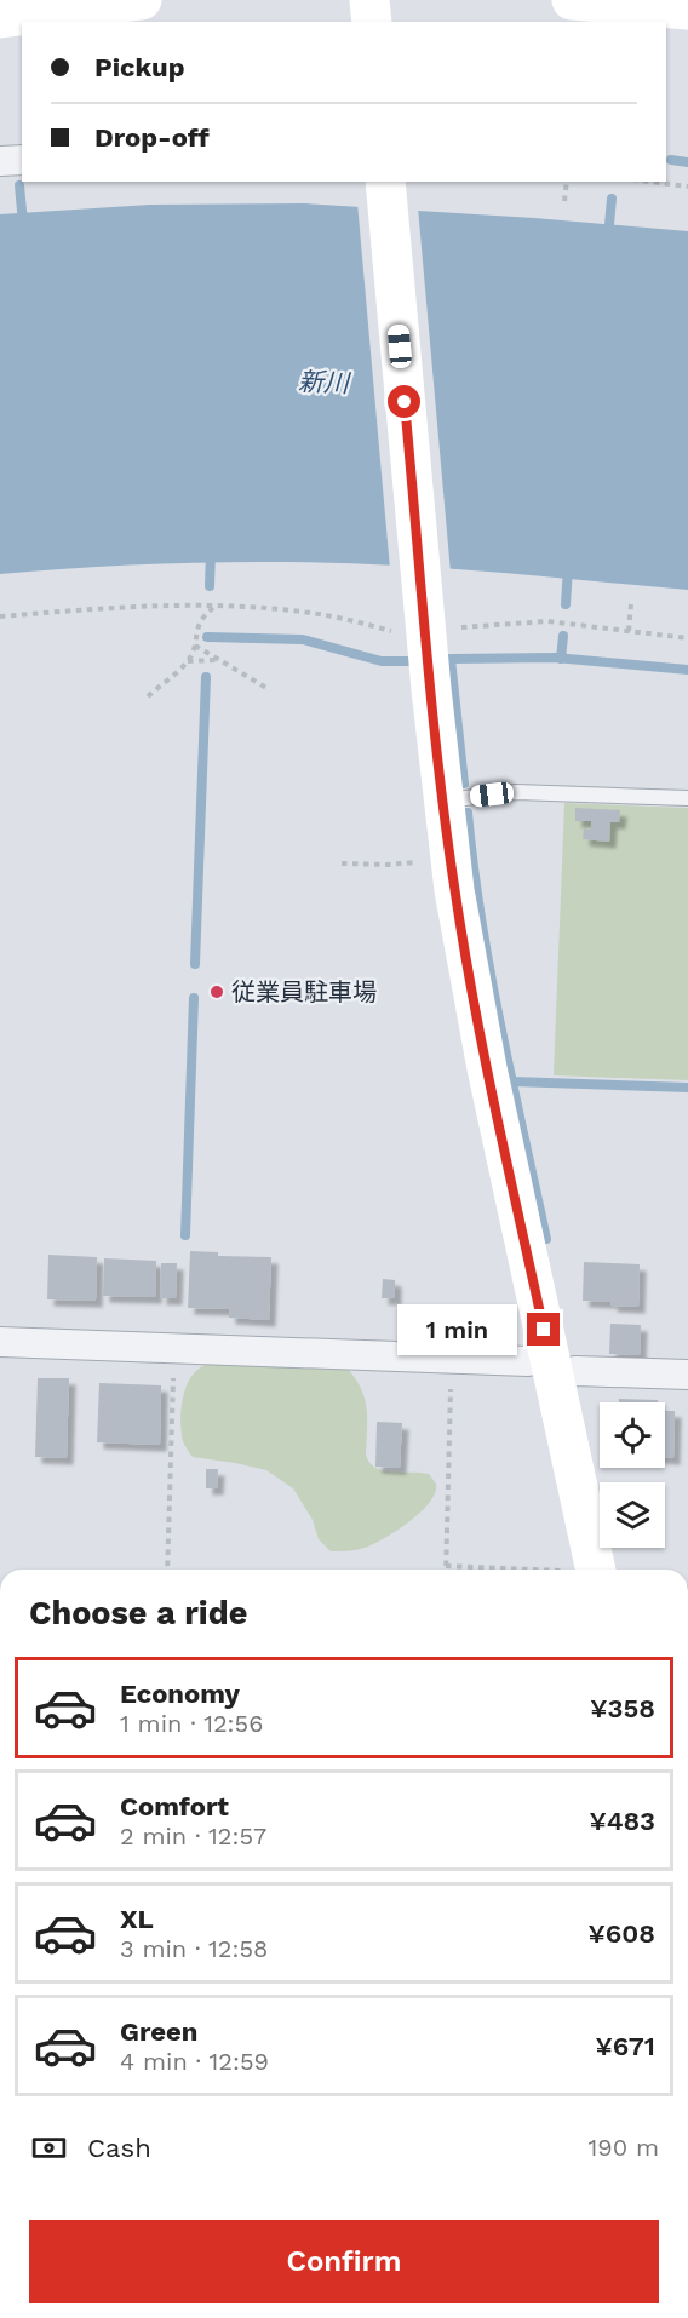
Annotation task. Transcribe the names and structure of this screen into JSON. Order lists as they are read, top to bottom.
{
  "water": ["新川"],
  "places": ["従業員駐車場"],
  "page": {
    "banner": ["Pickup", "Drop-off"],
    "bubble": "1 min",
    "heading": "Choose a ride",
    "list": [
      {
        "name": "Economy",
        "note": "1 min · 12:56",
        "value": "¥358"
      },
      {
        "name": "Comfort",
        "note": "2 min · 12:57",
        "value": "¥483"
      },
      {
        "name": "XL",
        "note": "3 min · 12:58",
        "value": "¥608"
      },
      {
        "name": "Green",
        "note": "4 min · 12:59",
        "value": "¥671"
      }
    ],
    "pay": ["Cash", "190 m"],
    "buttons": "Confirm"
  }
}
